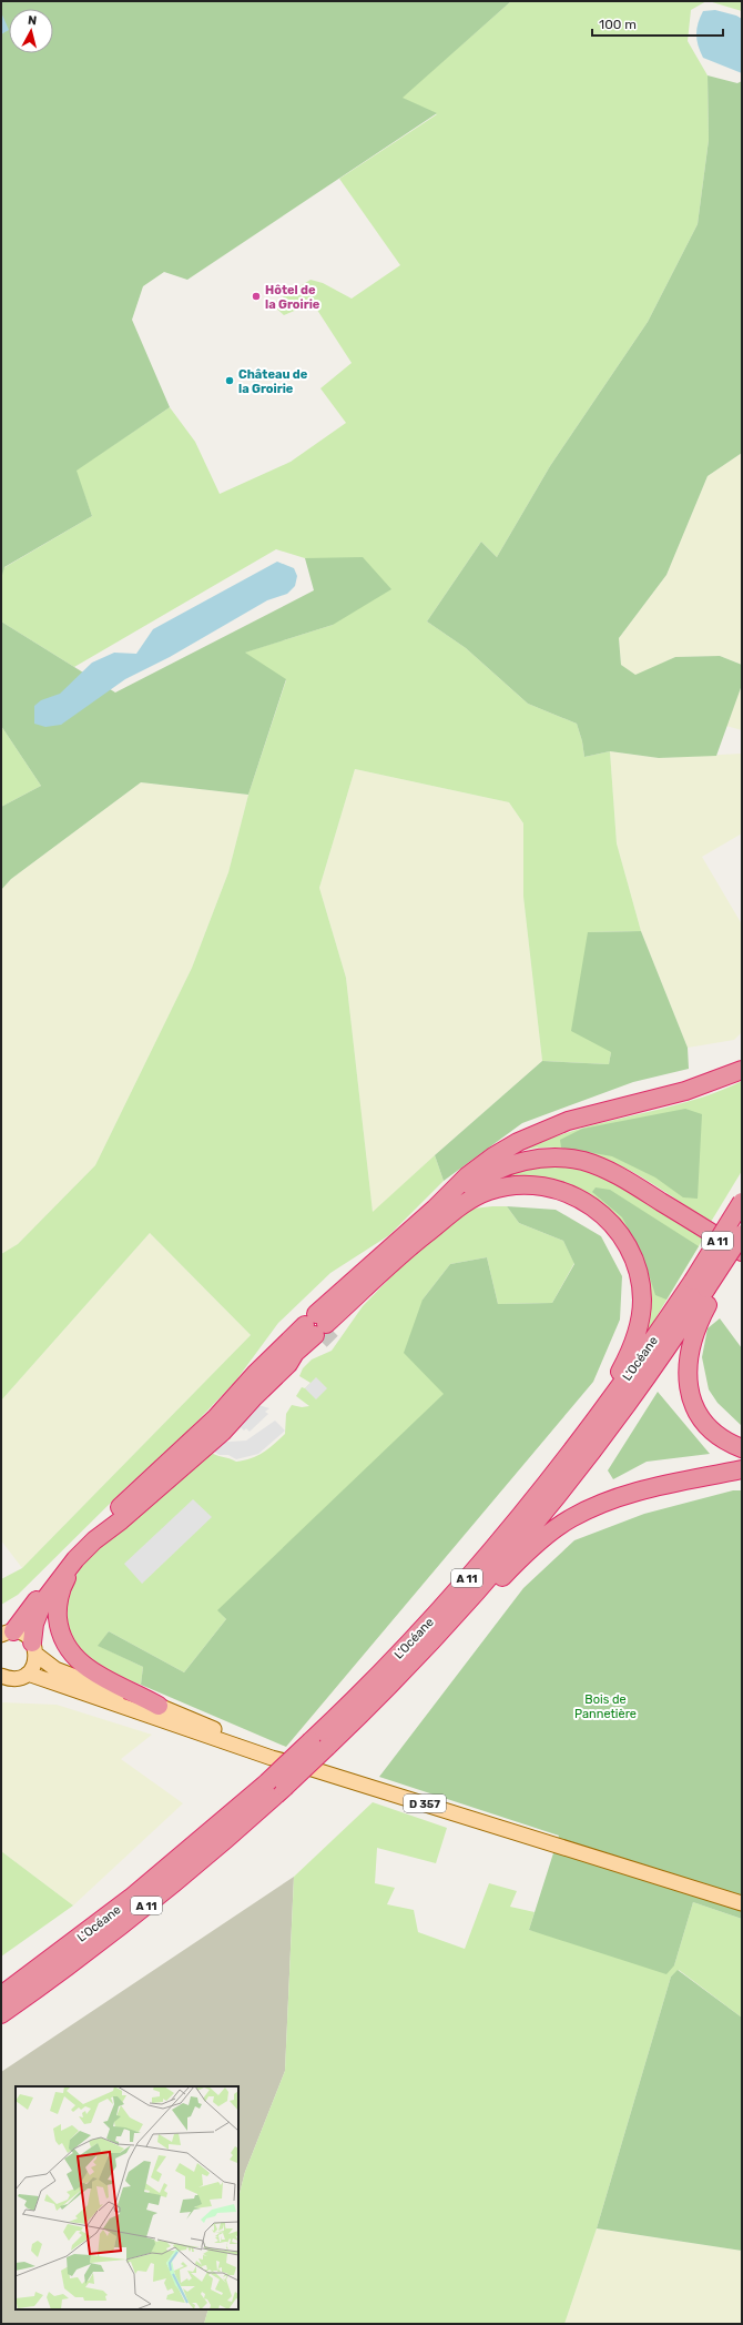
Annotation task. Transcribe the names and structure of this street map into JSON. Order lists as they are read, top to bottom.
{
  "streets": {
    "highway": ["A 11", "L’Océane"],
    "main road": ["D 357"]
  },
  "parks": ["Bois de Pannetière"],
  "places": ["Hôtel de la Groirie", "Château de la Groirie"],
  "scale_bar": "100 m",
  "north": "top"
}
